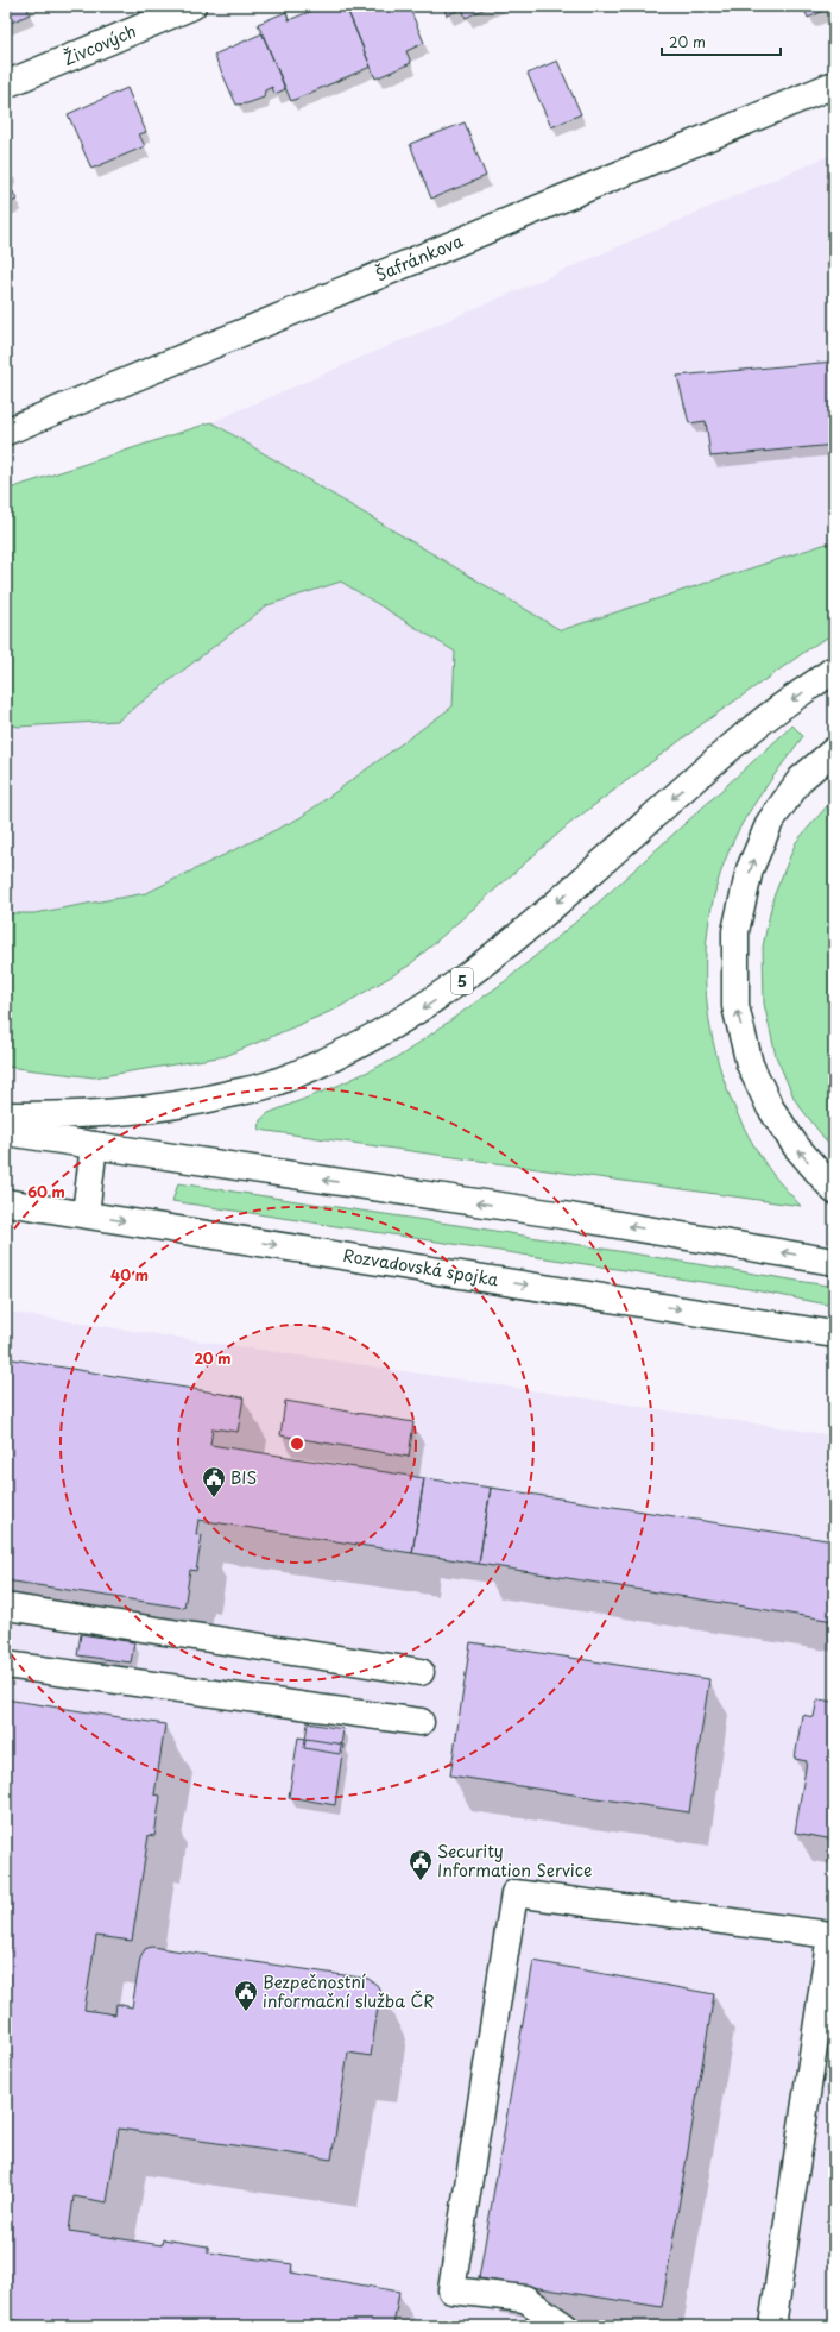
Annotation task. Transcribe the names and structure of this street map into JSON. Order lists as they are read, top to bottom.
{
  "streets": {
    "main road": [
      "Živcových",
      "Šafránkova",
      "5",
      "Rozvadovská spojka"
    ]
  },
  "places": {
    "public building": ["BIS", "Security Information Service", "Bezpečnostní informační služba ČR"]
  },
  "scale_bar": "20 m",
  "rings": ["60 m", "40 m", "20 m"]
}
